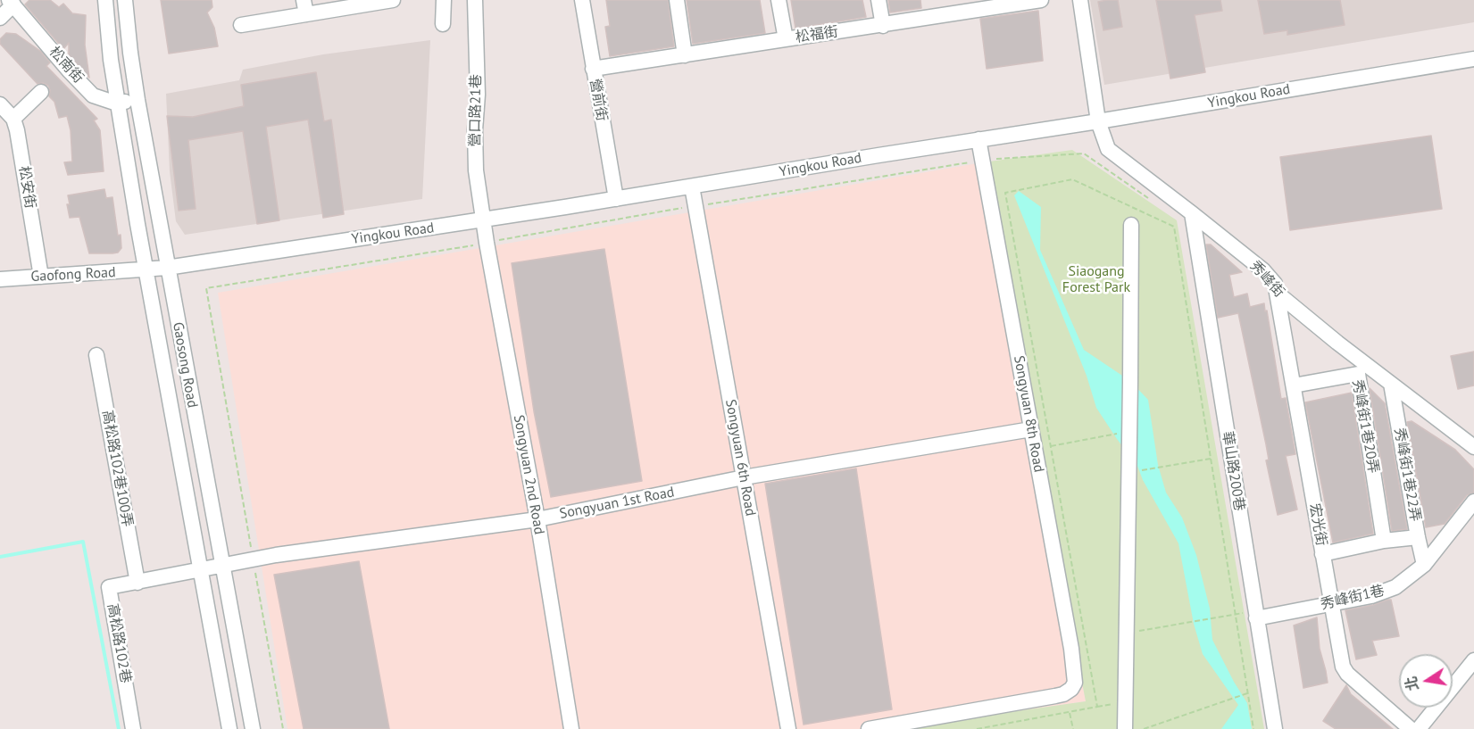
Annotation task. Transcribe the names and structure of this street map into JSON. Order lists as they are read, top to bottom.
{
  "streets": {
    "street": [
      "松福街",
      "松南街",
      "Yingkou Road",
      "營前街",
      "營口路21巷",
      "松安街",
      "Gaofong Road",
      "秀峰街",
      "Gaosong Road",
      "Songyuan 8th Road",
      "秀峰街1巷20弄",
      "Songyuan 6th Road",
      "高松路102巷100弄",
      "華山路200巷",
      "Songyuan 2nd Road",
      "秀峰街1巷22弄",
      "Songyuan 1st Road",
      "宏光街",
      "秀峰街1巷",
      "高松路102巷"
    ]
  },
  "crossings": [
    ["松福街", "營前街"],
    ["松南街", "Gaosong Road"],
    ["Yingkou Road", "營前街"],
    ["Yingkou Road", "營口路21巷"],
    ["Yingkou Road", "Gaofong Road"],
    ["Yingkou Road", "秀峰街"],
    ["Yingkou Road", "Gaosong Road"],
    ["Yingkou Road", "Songyuan 8th Road"],
    ["Yingkou Road", "Songyuan 6th Road"],
    ["Yingkou Road", "Songyuan 2nd Road"],
    ["營口路21巷", "Songyuan 2nd Road"],
    ["松安街", "Gaofong Road"],
    ["Gaofong Road", "Gaosong Road"],
    ["秀峰街", "華山路200巷"],
    ["秀峰街", "秀峰街1巷22弄"],
    ["秀峰街", "宏光街"],
    ["Gaosong Road", "Songyuan 1st Road"],
    ["Gaosong Road", "高松路102巷"],
    ["Songyuan 8th Road", "Songyuan 1st Road"],
    ["秀峰街1巷20弄", "宏光街"],
    ["Songyuan 6th Road", "Songyuan 1st Road"],
    ["高松路102巷100弄", "高松路102巷"],
    ["華山路200巷", "秀峰街1巷"],
    ["Songyuan 2nd Road", "Songyuan 1st Road"],
    ["秀峰街1巷22弄", "秀峰街1巷"],
    ["Songyuan 1st Road", "高松路102巷"],
    ["宏光街", "秀峰街1巷"]
  ],
  "parks": ["Siaogang Forest Park"],
  "north": "left"
}
